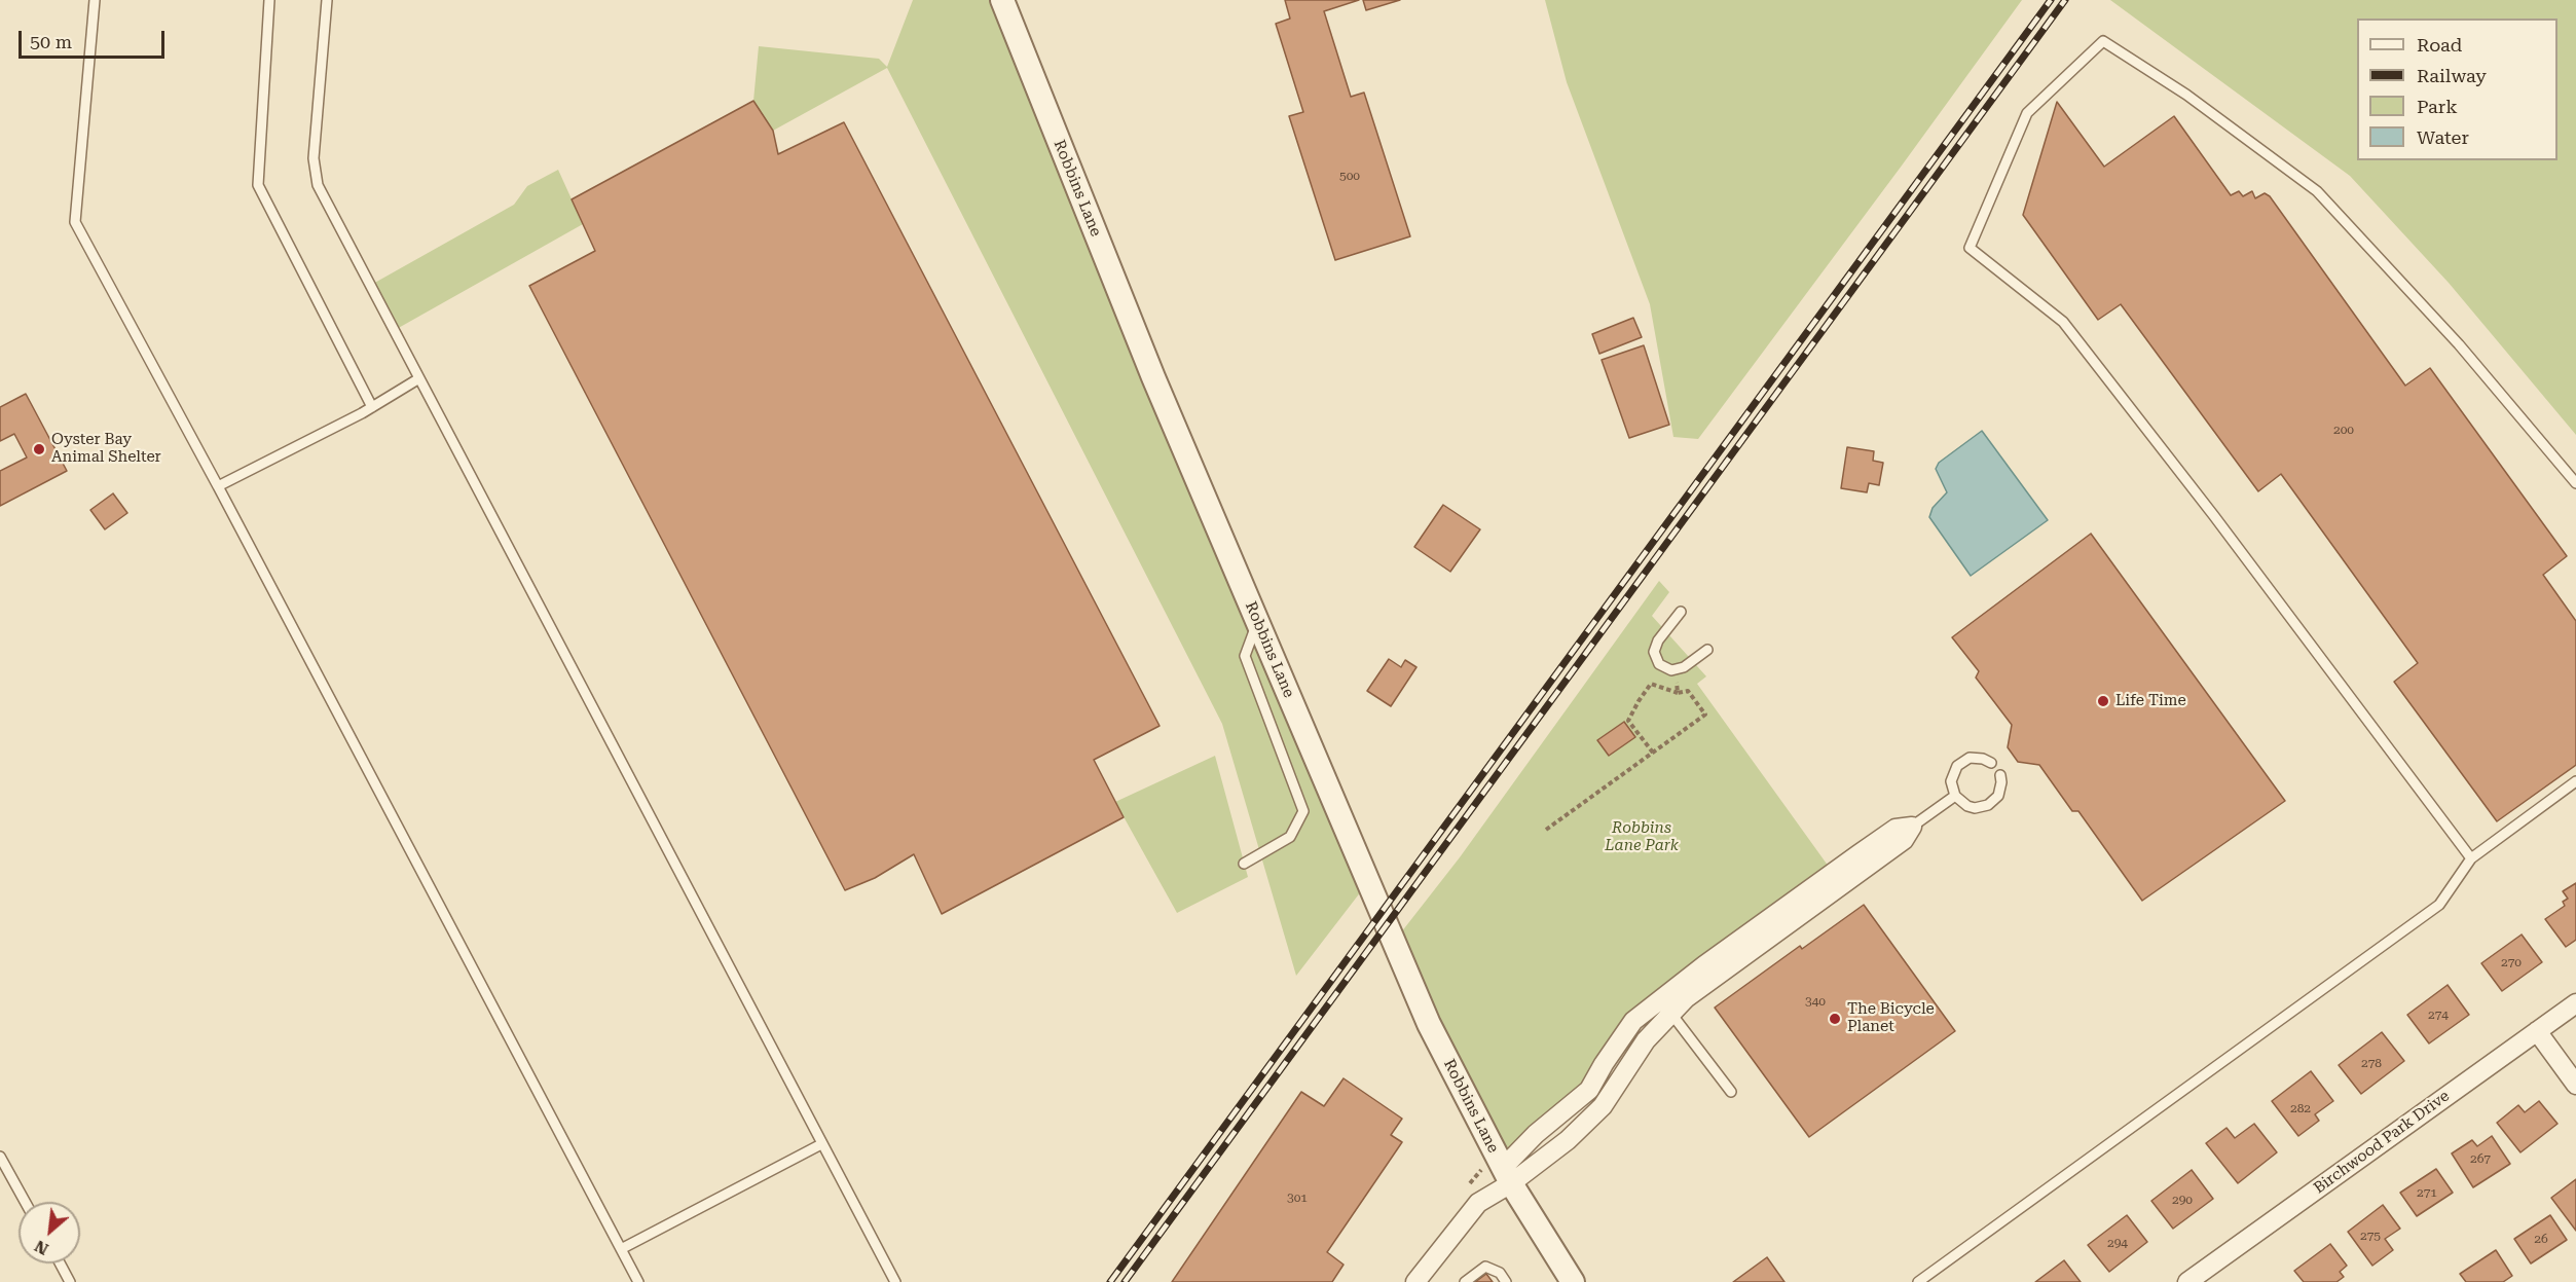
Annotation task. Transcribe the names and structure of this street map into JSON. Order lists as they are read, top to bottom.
{
  "streets": {
    "street": ["Robbins Lane", "Birchwood Park Drive"]
  },
  "parks": ["Robbins Lane Park"],
  "places": ["Oyster Bay Animal Shelter", "Life Time", "The Bicycle Planet"],
  "house_numbers": [
    "500",
    "200",
    "270",
    "340",
    "274",
    "278",
    "282",
    "267",
    "271",
    "301",
    "290",
    "275",
    "26",
    "294"
  ],
  "legend": [
    "Road",
    "Railway",
    "Park",
    "Water"
  ],
  "scale_bar": "50 m",
  "north": "bottom left"
}
